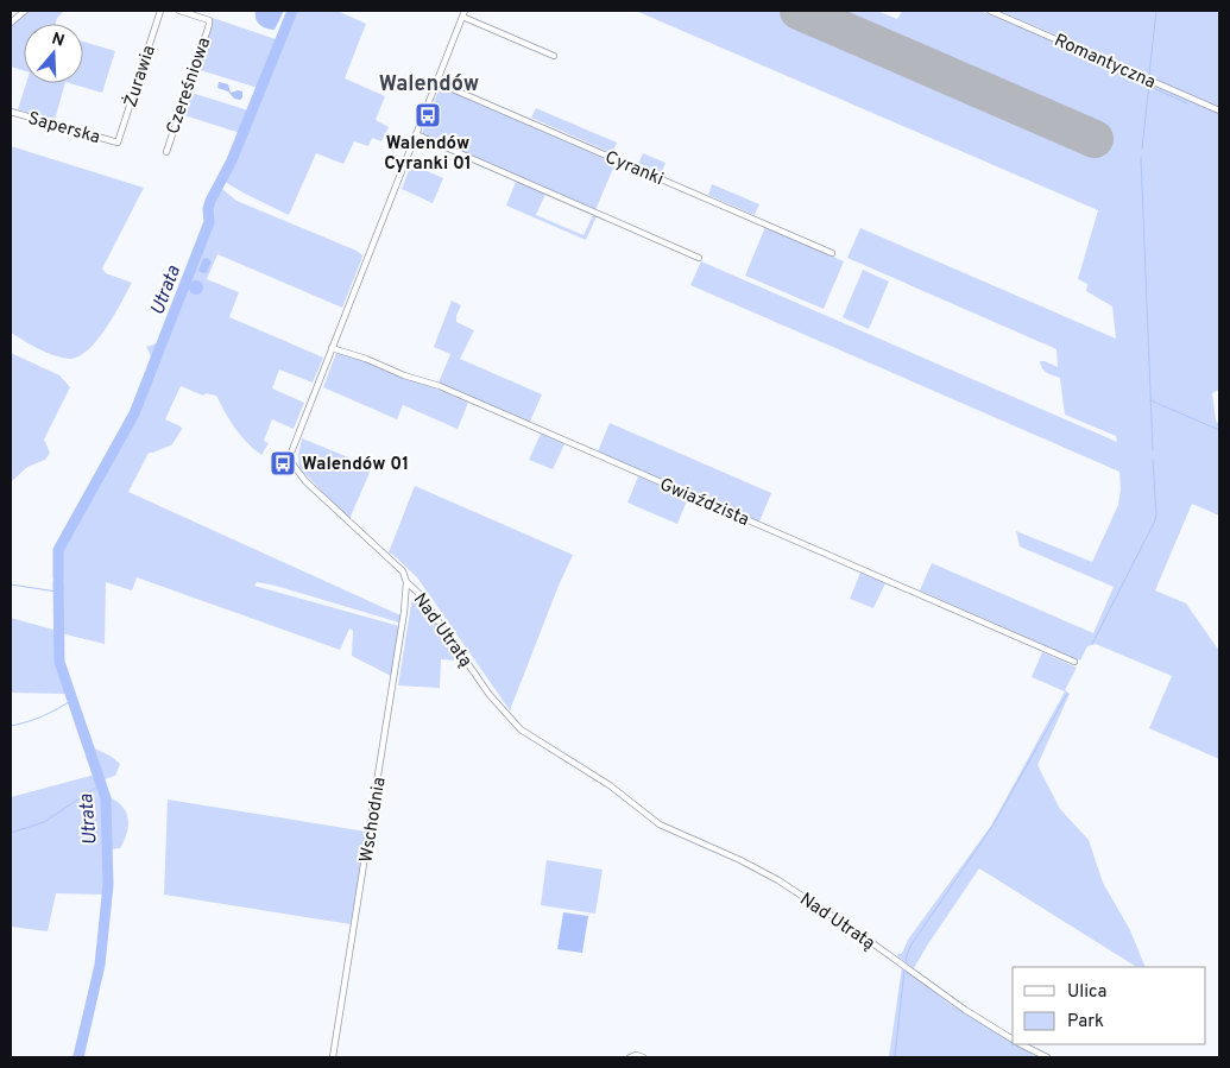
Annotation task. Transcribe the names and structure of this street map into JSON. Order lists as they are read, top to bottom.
{
  "streets": {
    "street": [
      "Romantyczna",
      "Żurawia",
      "Czereśniowa",
      "Saperska",
      "Cyranki",
      "Gwiaździsta",
      "Nad Utratą",
      "Wschodnia"
    ]
  },
  "crossings": [
    ["Żurawia", "Saperska"],
    ["Cyranki", "Nad Utratą"],
    ["Gwiaździsta", "Nad Utratą"],
    ["Nad Utratą", "Wschodnia"]
  ],
  "districts": ["Walendów"],
  "water": ["Utrata"],
  "places": {
    "bus stop": ["Walendów Cyranki 01", "Walendów 01"]
  },
  "legend": ["Ulica", "Park"],
  "north": "top"
}
